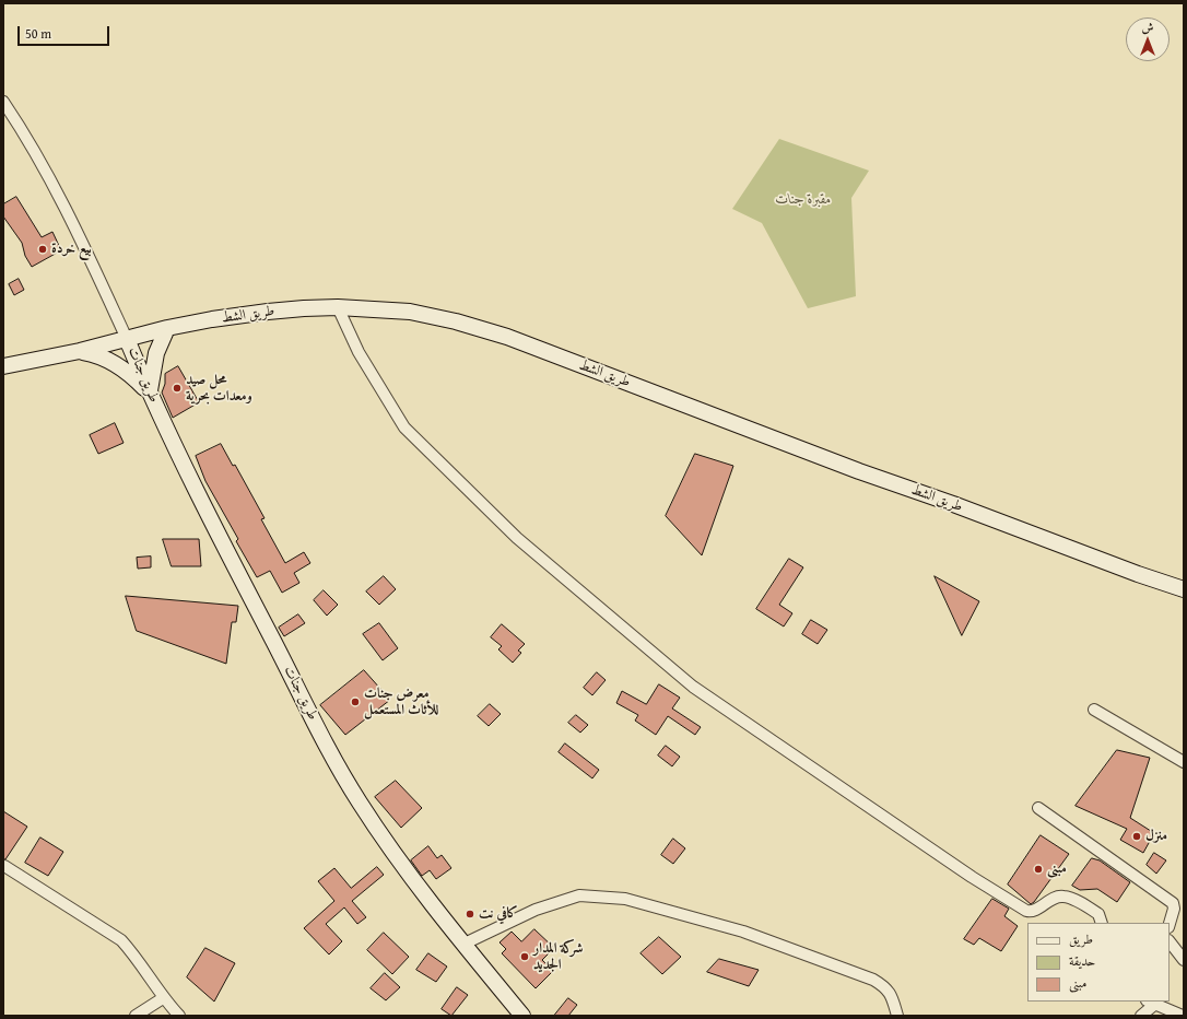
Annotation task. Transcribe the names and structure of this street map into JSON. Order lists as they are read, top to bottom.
{
  "streets": {
    "main road": ["طريق الشط", "طريق جنات"]
  },
  "crossings": [
    ["طريق الشط", "طريق جنات"]
  ],
  "parks": ["مقبرة جنات"],
  "places": [
    "بيع خردة",
    "محل صيد ومعدات بحرية",
    "معرض جنات للأثاث المستعمل",
    "منزل",
    "مبنى",
    "كافي نت",
    "شركة المدار الجديد"
  ],
  "legend": ["طريق", "حديقة", "مبنى"],
  "scale_bar": "50 m",
  "north": "top"
}
